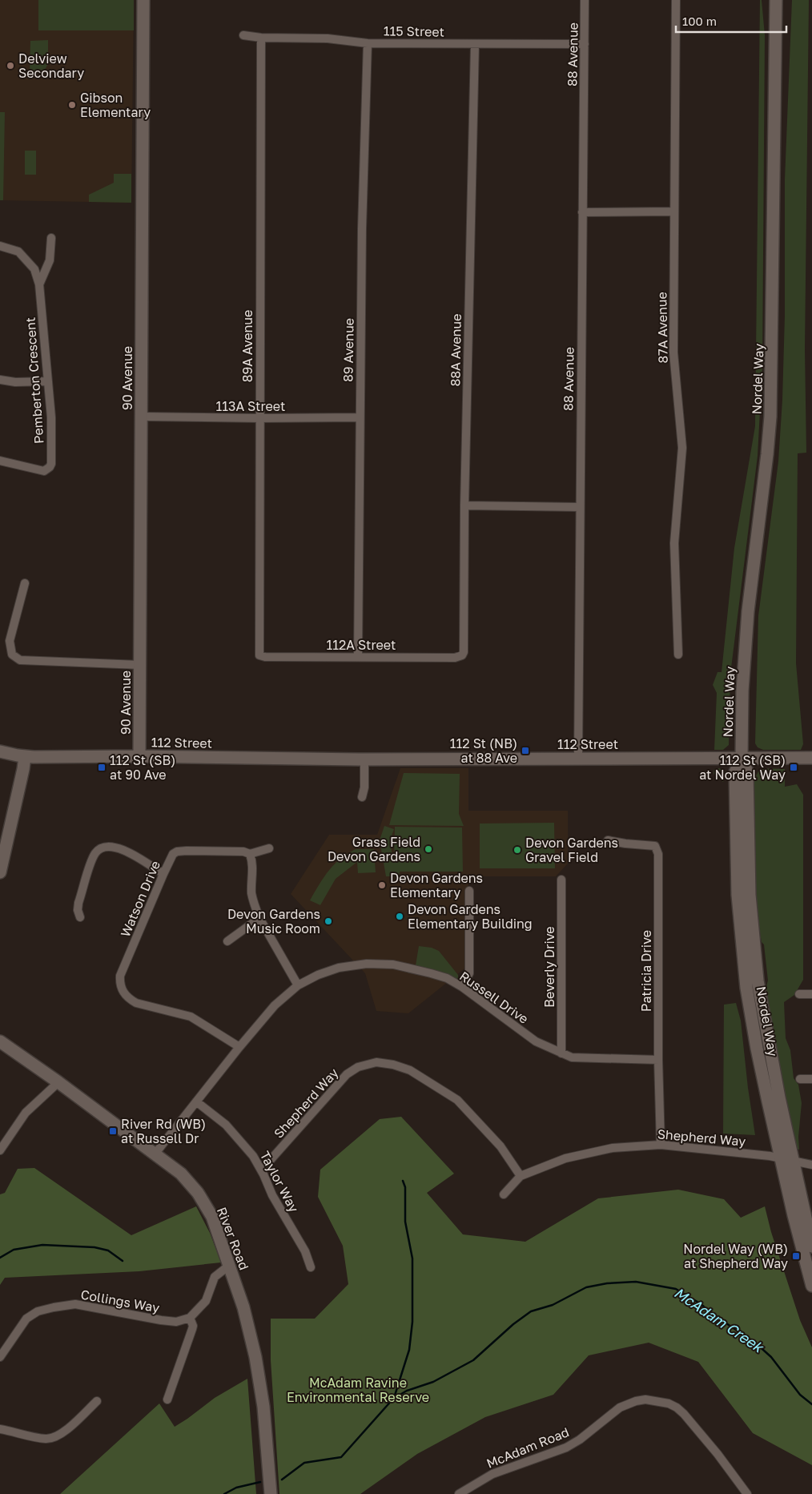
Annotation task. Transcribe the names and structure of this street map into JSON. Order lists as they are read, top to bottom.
{
  "streets": {
    "street": [
      "115 Street",
      "88 Avenue",
      "87A Avenue",
      "89A Avenue",
      "89 Avenue",
      "88A Avenue",
      "90 Avenue",
      "Nordel Way",
      "Pemberton Crescent",
      "113A Street",
      "112A Street",
      "112 Street",
      "Watson Drive",
      "Beverly Drive",
      "Patricia Drive",
      "Russell Drive",
      "Shepherd Way",
      "Taylor Way",
      "River Road",
      "Collings Way",
      "McAdam Road"
    ]
  },
  "crossings": [
    ["115 Street", "88 Avenue"],
    ["115 Street", "89A Avenue"],
    ["115 Street", "89 Avenue"],
    ["115 Street", "88A Avenue"],
    ["88 Avenue", "112 Street"],
    ["89A Avenue", "113A Street"],
    ["89A Avenue", "112A Street"],
    ["89 Avenue", "113A Street"],
    ["89 Avenue", "112A Street"],
    ["88A Avenue", "112A Street"],
    ["90 Avenue", "113A Street"],
    ["90 Avenue", "112 Street"],
    ["Nordel Way", "112 Street"],
    ["Nordel Way", "Shepherd Way"],
    ["Watson Drive", "Russell Drive"],
    ["Beverly Drive", "Russell Drive"],
    ["Patricia Drive", "Russell Drive"],
    ["Patricia Drive", "Shepherd Way"],
    ["Russell Drive", "Taylor Way"],
    ["Russell Drive", "River Road"],
    ["Shepherd Way", "Taylor Way"]
  ],
  "water": ["McAdam Creek"],
  "parks": ["McAdam Ravine Environmental Reserve"],
  "places": {
    "other": [
      "Delview Secondary",
      "Gibson Elementary",
      "Grass Field Devon Gardens",
      "Devon Gardens Gravel Field",
      "Devon Gardens Elementary",
      "Devon Gardens Elementary Building",
      "Devon Gardens Music Room"
    ],
    "transit": [
      "112 St (NB) at 88 Ave",
      "112 St (SB) at 90 Ave",
      "112 St (SB) at Nordel Way",
      "River Rd (WB) at Russell Dr",
      "Nordel Way (WB) at Shepherd Way"
    ]
  },
  "scale_bar": "100 m"
}
